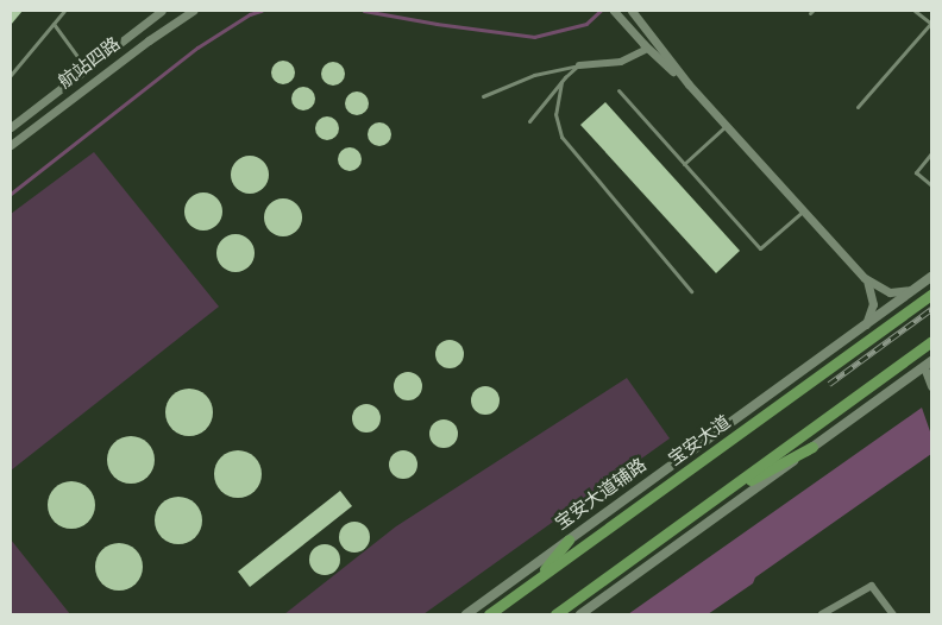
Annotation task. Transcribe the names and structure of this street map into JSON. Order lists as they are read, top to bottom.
{
  "streets": {
    "main road": ["宝安大道", "宝安大道辅路"],
    "street": ["航站四路"]
  }
}
